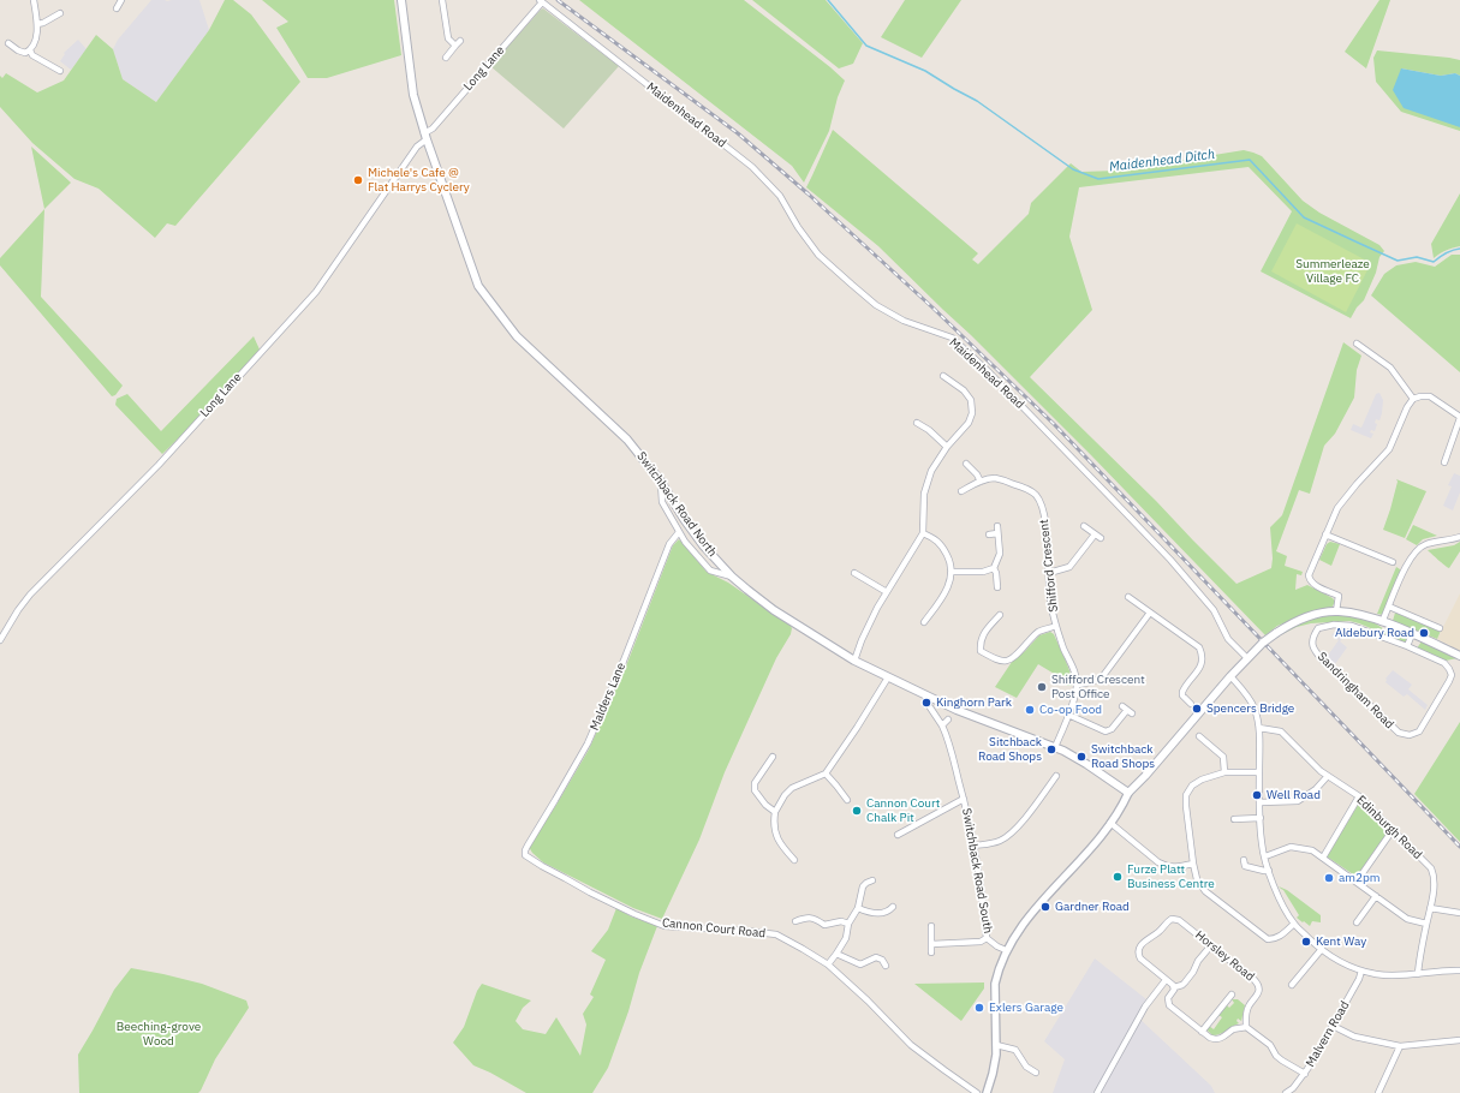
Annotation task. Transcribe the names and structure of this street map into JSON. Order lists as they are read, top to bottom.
{
  "streets": {
    "main road": ["Switchback Road North"],
    "street": [
      "Long Lane",
      "Maidenhead Road",
      "Shifford Crescent",
      "Sandringham Road",
      "Malders Lane",
      "Edinburgh Road",
      "Switchback Road South",
      "Cannon Court Road",
      "Horsley Road",
      "Malvern Road"
    ]
  },
  "crossings": [
    ["Long Lane", "Maidenhead Road"],
    ["Long Lane", "Switchback Road North"],
    ["Malders Lane", "Cannon Court Road"]
  ],
  "water": ["Maidenhead Ditch"],
  "parks": ["Summerleaze Village FC", "Beeching-grove Wood"],
  "places": [
    "Michele's Cafe @ Flat Harrys Cyclery",
    "Aldebury Road",
    "Shifford Crescent Post Office",
    "Kinghorn Park",
    "Spencers Bridge",
    "Co-op Food",
    "Sitchback Road Shops",
    "Switchback Road Shops",
    "Well Road",
    "Cannon Court Chalk Pit",
    "Furze Platt Business Centre",
    "am2pm",
    "Gardner Road",
    "Kent Way",
    "Exlers Garage"
  ]
}
